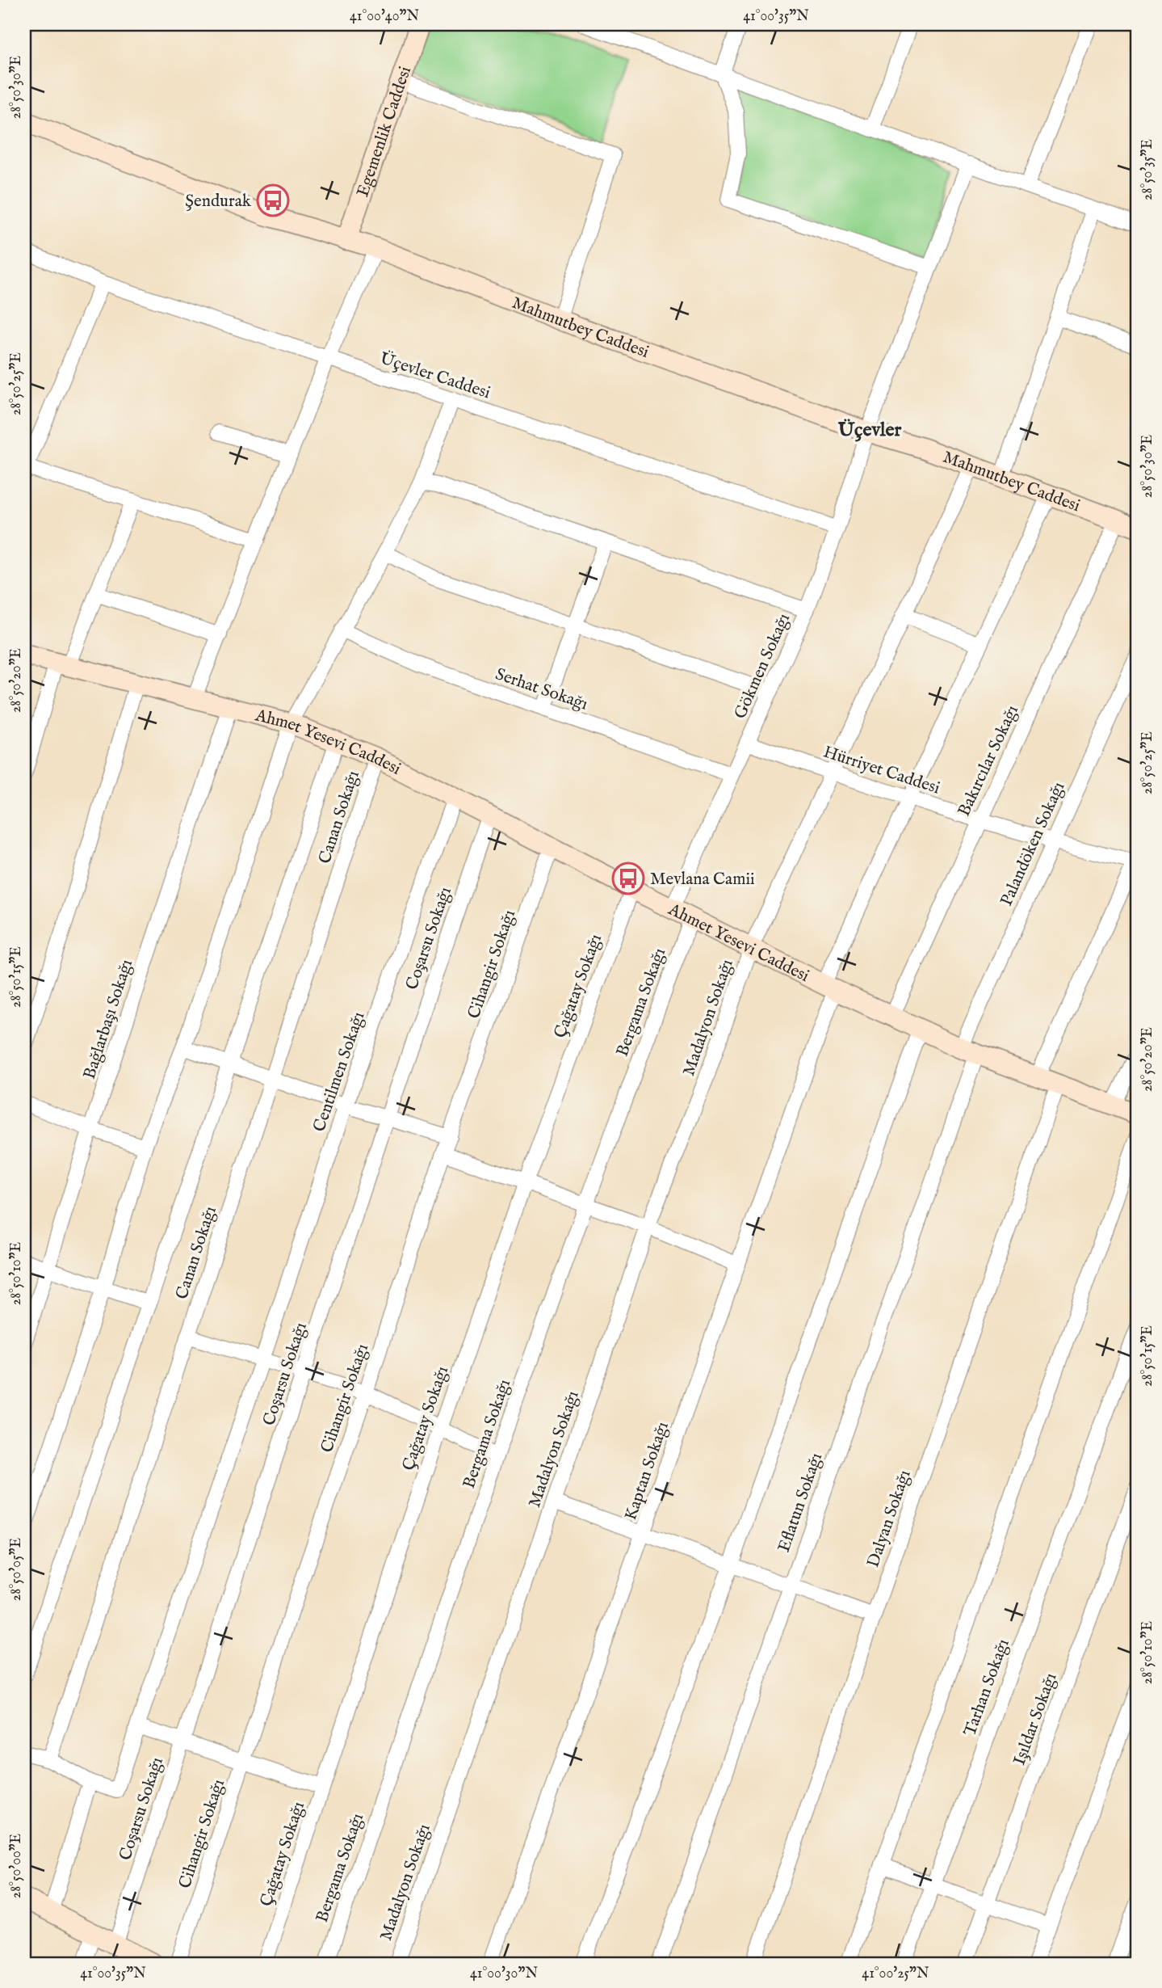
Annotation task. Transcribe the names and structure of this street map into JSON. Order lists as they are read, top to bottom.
{
  "streets": {
    "street": [
      "Egemenlik Caddesi",
      "Mahmutbey Caddesi",
      "Üçevler Caddesi",
      "Gökmen Sokağı",
      "Serhat Sokağı",
      "Ahmet Yesevi Caddesi",
      "Bakırcılar Sokağı",
      "Hürriyet Caddesi",
      "Canan Sokağı",
      "Palandöken Sokağı",
      "Coşarsu Sokağı",
      "Cihangir Sokağı",
      "Çağatay Sokağı",
      "Bergama Sokağı",
      "Madalyon Sokağı",
      "Bağlarbaşı Sokağı",
      "Centilmen Sokağı",
      "Kaptan Sokağı",
      "Eflatun Sokağı",
      "Dalyan Sokağı",
      "Tarhan Sokağı",
      "Işıldar Sokağı"
    ]
  },
  "crossings": [
    ["Egemenlik Caddesi", "Mahmutbey Caddesi"],
    ["Mahmutbey Caddesi", "Gökmen Sokağı"],
    ["Mahmutbey Caddesi", "Bakırcılar Sokağı"],
    ["Mahmutbey Caddesi", "Madalyon Sokağı"],
    ["Mahmutbey Caddesi", "Kaptan Sokağı"],
    ["Üçevler Caddesi", "Gökmen Sokağı"],
    ["Gökmen Sokağı", "Serhat Sokağı"],
    ["Gökmen Sokağı", "Ahmet Yesevi Caddesi"],
    ["Gökmen Sokağı", "Hürriyet Caddesi"],
    ["Ahmet Yesevi Caddesi", "Bakırcılar Sokağı"],
    ["Ahmet Yesevi Caddesi", "Canan Sokağı"],
    ["Ahmet Yesevi Caddesi", "Palandöken Sokağı"],
    ["Ahmet Yesevi Caddesi", "Coşarsu Sokağı"],
    ["Ahmet Yesevi Caddesi", "Cihangir Sokağı"],
    ["Ahmet Yesevi Caddesi", "Çağatay Sokağı"],
    ["Ahmet Yesevi Caddesi", "Bergama Sokağı"],
    ["Ahmet Yesevi Caddesi", "Madalyon Sokağı"],
    ["Ahmet Yesevi Caddesi", "Bağlarbaşı Sokağı"],
    ["Ahmet Yesevi Caddesi", "Centilmen Sokağı"],
    ["Ahmet Yesevi Caddesi", "Kaptan Sokağı"],
    ["Ahmet Yesevi Caddesi", "Eflatun Sokağı"],
    ["Ahmet Yesevi Caddesi", "Dalyan Sokağı"],
    ["Bakırcılar Sokağı", "Hürriyet Caddesi"],
    ["Hürriyet Caddesi", "Palandöken Sokağı"],
    ["Hürriyet Caddesi", "Madalyon Sokağı"],
    ["Hürriyet Caddesi", "Kaptan Sokağı"],
    ["Palandöken Sokağı", "Eflatun Sokağı"]
  ],
  "districts": ["Üçevler"],
  "places": {
    "bus stop": ["Şendurak", "Mevlana Camii"]
  },
  "coordinates": [
    "41°00'40\"N",
    "41°00'35\"N",
    "28°50'30\"E",
    "28°50'35\"E",
    "28°50'25\"E",
    "28°50'20\"E",
    "28°50'15\"E",
    "28°50'10\"E",
    "28°50'05\"E",
    "28°50'00\"E",
    "41°00'30\"N",
    "41°00'25\"N"
  ]
}
